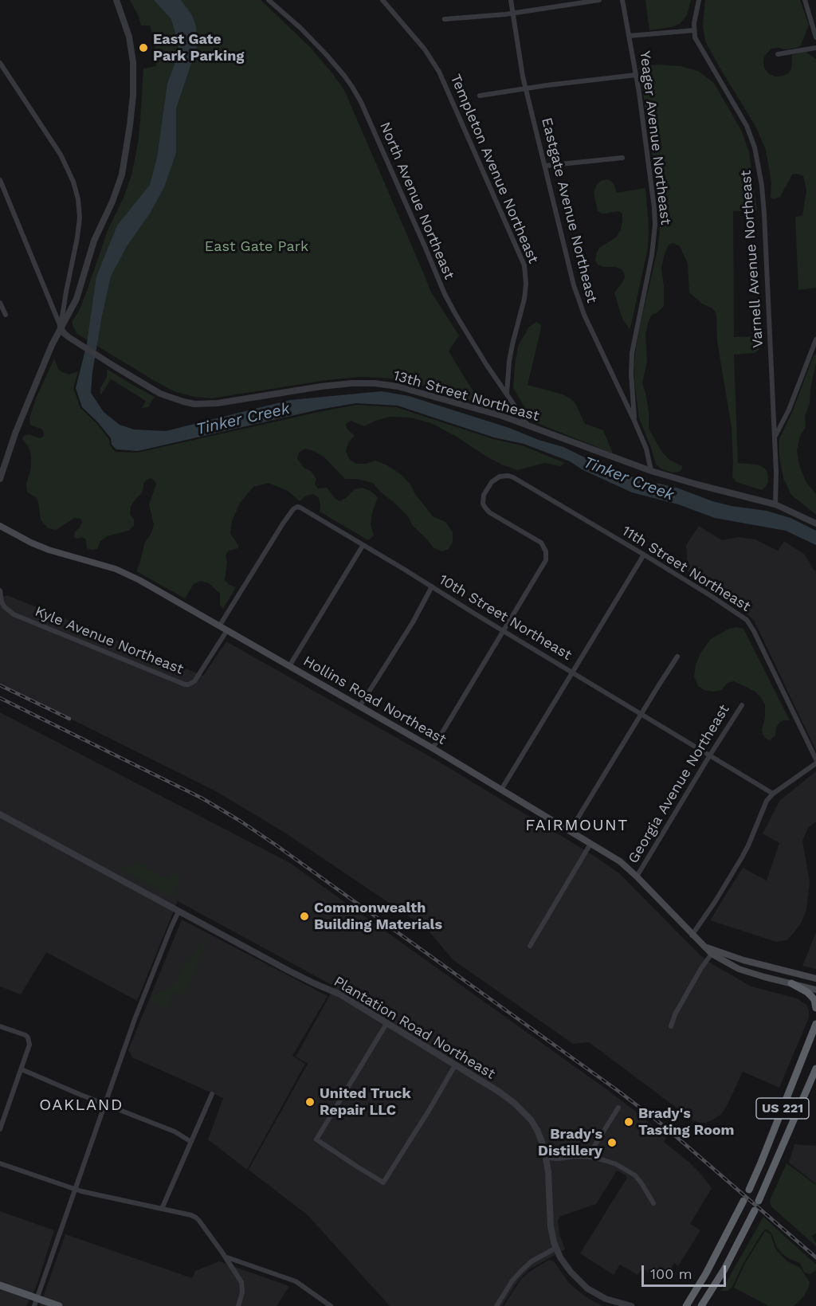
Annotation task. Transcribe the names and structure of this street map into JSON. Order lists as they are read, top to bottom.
{
  "streets": {
    "highway": ["US 221"],
    "main road": ["Hollins Road Northeast"],
    "street": [
      "Yeager Avenue Northeast",
      "Templeton Avenue Northeast",
      "North Avenue Northeast",
      "Eastgate Avenue Northeast",
      "Varnell Avenue Northeast",
      "13th Street Northeast",
      "11th Street Northeast",
      "10th Street Northeast",
      "Kyle Avenue Northeast",
      "Georgia Avenue Northeast",
      "Plantation Road Northeast"
    ]
  },
  "crossings": [
    ["Yeager Avenue Northeast", "Eastgate Avenue Northeast"],
    ["Templeton Avenue Northeast", "North Avenue Northeast"],
    ["North Avenue Northeast", "13th Street Northeast"],
    ["Eastgate Avenue Northeast", "13th Street Northeast"],
    ["Varnell Avenue Northeast", "13th Street Northeast"],
    ["11th Street Northeast", "10th Street Northeast"],
    ["10th Street Northeast", "Hollins Road Northeast"],
    ["10th Street Northeast", "Georgia Avenue Northeast"],
    ["Kyle Avenue Northeast", "Hollins Road Northeast"],
    ["Hollins Road Northeast", "Georgia Avenue Northeast"]
  ],
  "districts": ["FAIRMOUNT", "OAKLAND"],
  "water": ["Tinker Creek"],
  "parks": ["East Gate Park"],
  "places": [
    "East Gate Park Parking",
    "Commonwealth Building Materials",
    "United Truck Repair LLC",
    "Brady's Tasting Room",
    "Brady's Distillery"
  ],
  "scale_bar": "100 m"
}
